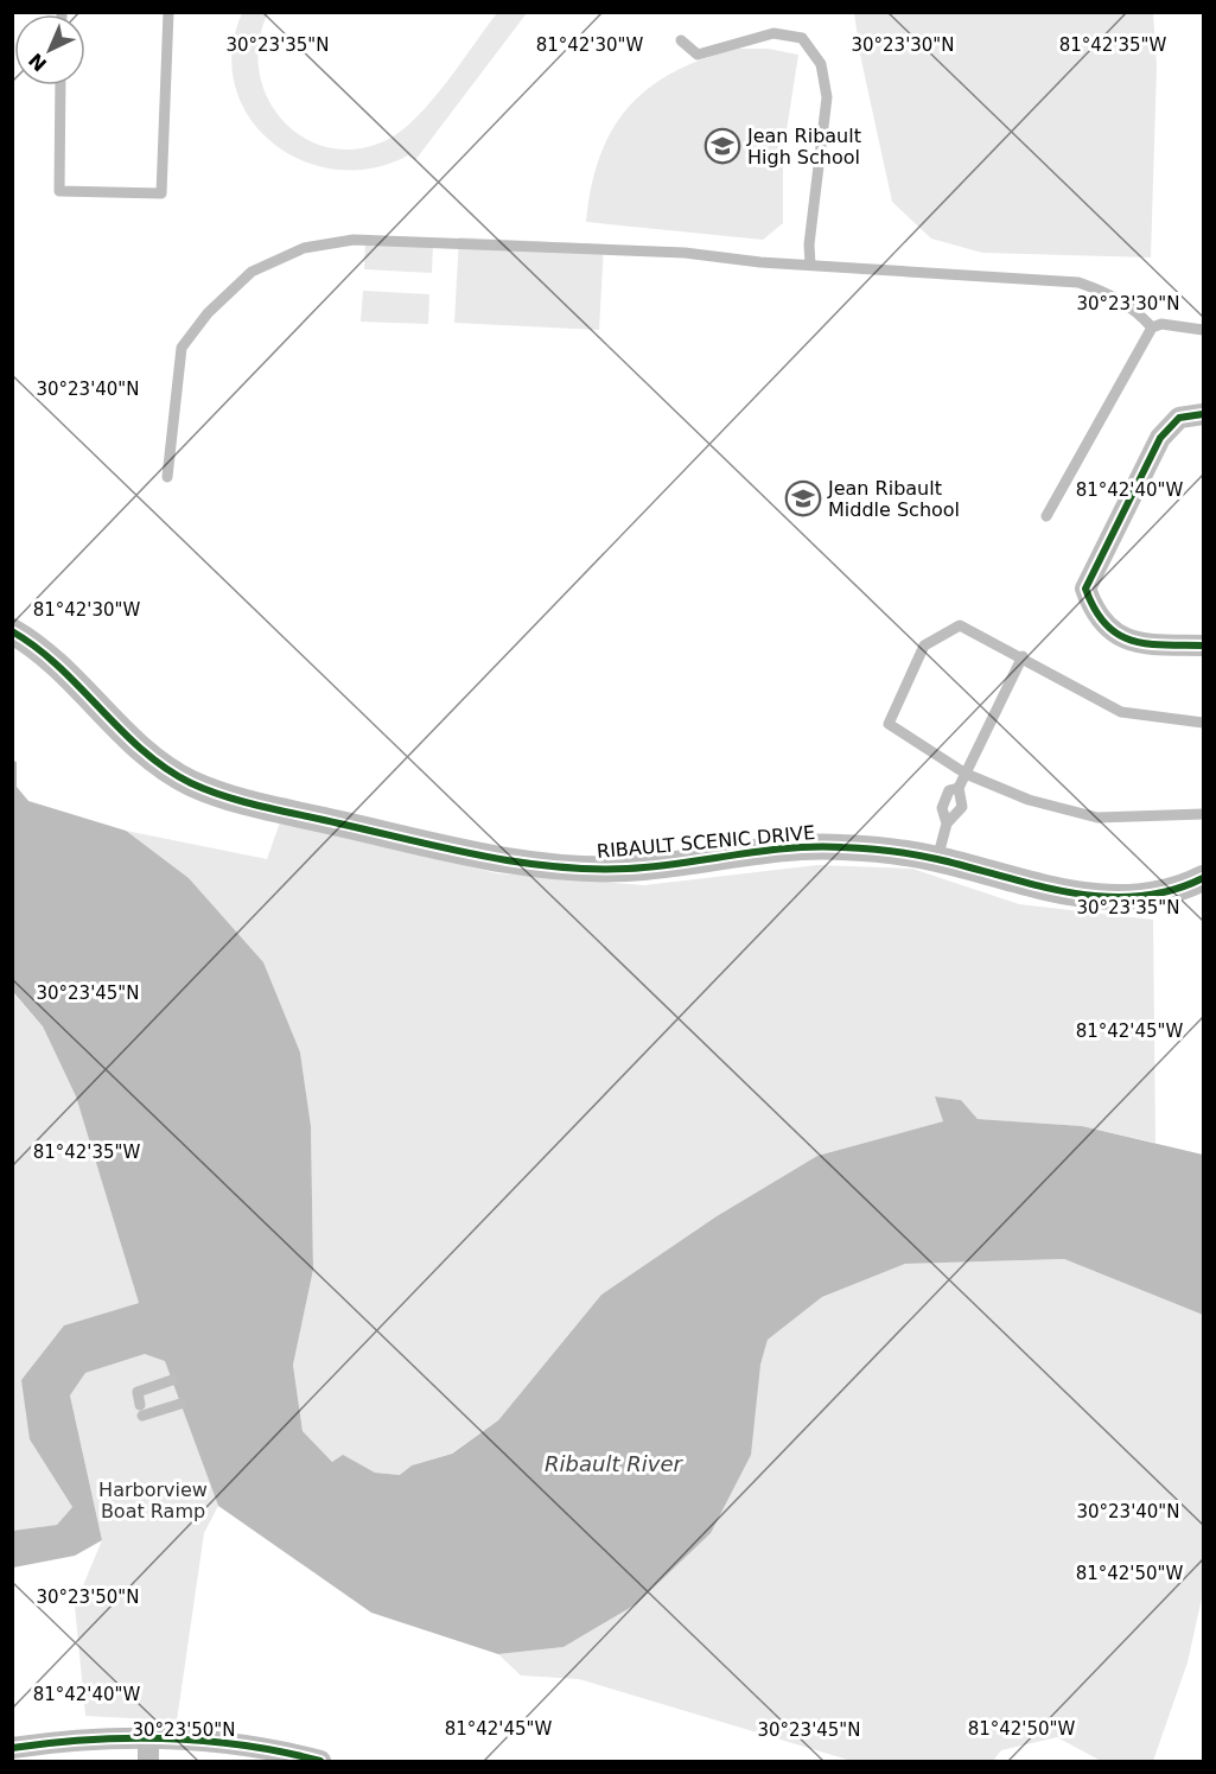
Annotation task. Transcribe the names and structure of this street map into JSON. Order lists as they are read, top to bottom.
{
  "streets": {
    "street": ["RIBAULT SCENIC DRIVE"]
  },
  "water": ["Ribault River"],
  "parks": ["Harborview Boat Ramp"],
  "places": {
    "school or university": ["Jean Ribault High School", "Jean Ribault Middle School"]
  },
  "north": "bottom left",
  "coordinates": [
    "30°23'35\"N",
    "30°23'30\"N",
    "81°42'30\"W",
    "81°42'35\"W",
    "30°23'40\"N",
    "81°42'40\"W",
    "30°23'45\"N",
    "81°42'45\"W",
    "81°42'50\"W",
    "30°23'50\"N"
  ]
}
